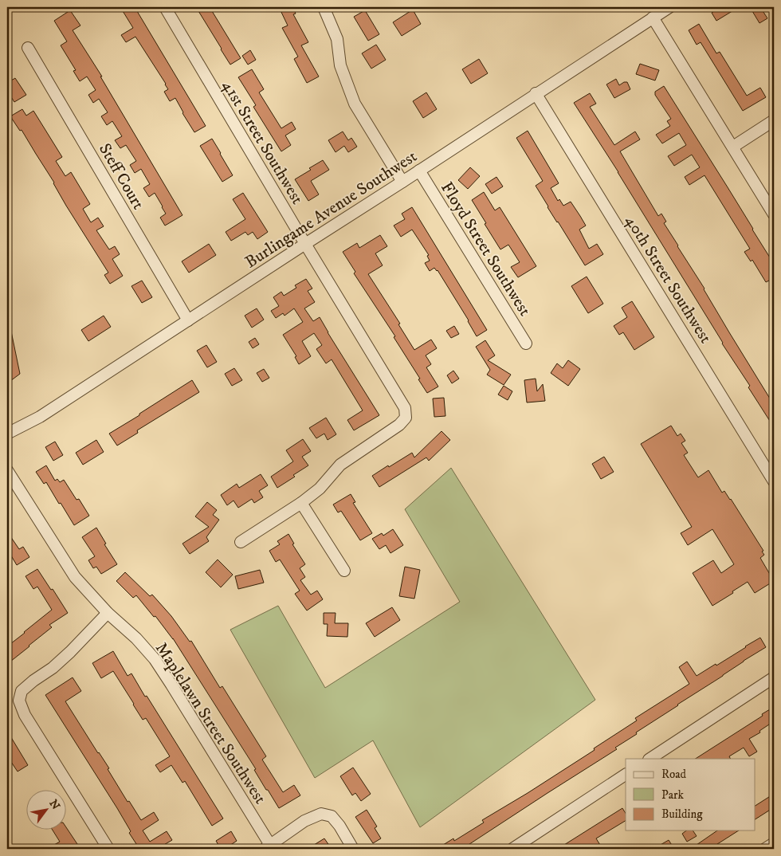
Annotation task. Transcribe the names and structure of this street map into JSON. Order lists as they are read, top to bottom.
{
  "streets": {
    "street": [
      "41st Street Southwest",
      "Steff Court",
      "Burlingame Avenue Southwest",
      "Floyd Street Southwest",
      "40th Street Southwest",
      "Maplelawn Street Southwest"
    ]
  },
  "crossings": [
    ["41st Street Southwest", "Burlingame Avenue Southwest"],
    ["Steff Court", "Burlingame Avenue Southwest"],
    ["Burlingame Avenue Southwest", "Floyd Street Southwest"],
    ["Burlingame Avenue Southwest", "40th Street Southwest"]
  ],
  "legend": ["Road", "Park", "Building"],
  "north": "top right"
}
